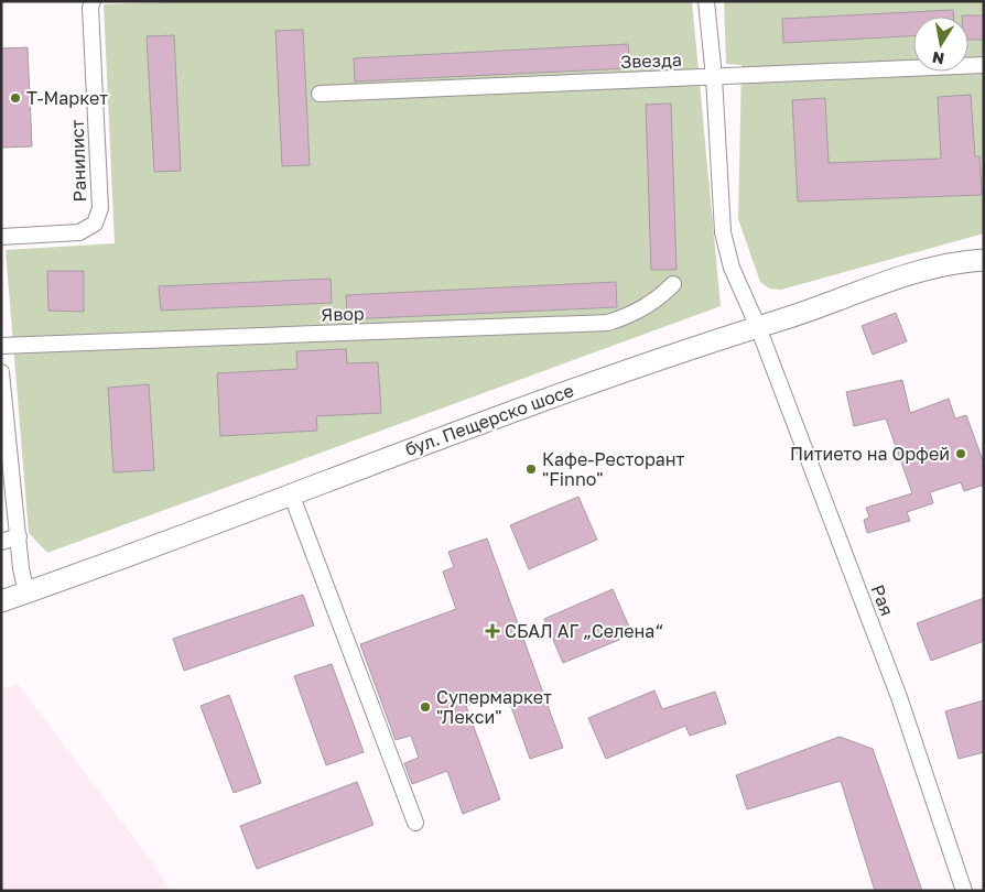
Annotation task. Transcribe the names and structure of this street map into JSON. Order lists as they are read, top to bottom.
{
  "streets": {
    "main road": ["бул. Пещерско шосе"],
    "street": [
      "Звезда",
      "Ранилист",
      "Явор",
      "Рая"
    ]
  },
  "crossings": [
    ["бул. Пещерско шосе", "Рая"]
  ],
  "places": {
    "other": [
      "Т-Маркет",
      "Питието на Орфей",
      "Кафе-Ресторант \"Finno\"",
      "Супермаркет \"Лекси\""
    ],
    "health": ["СБАЛ АГ „Селена“"]
  },
  "north": "bottom"
}
